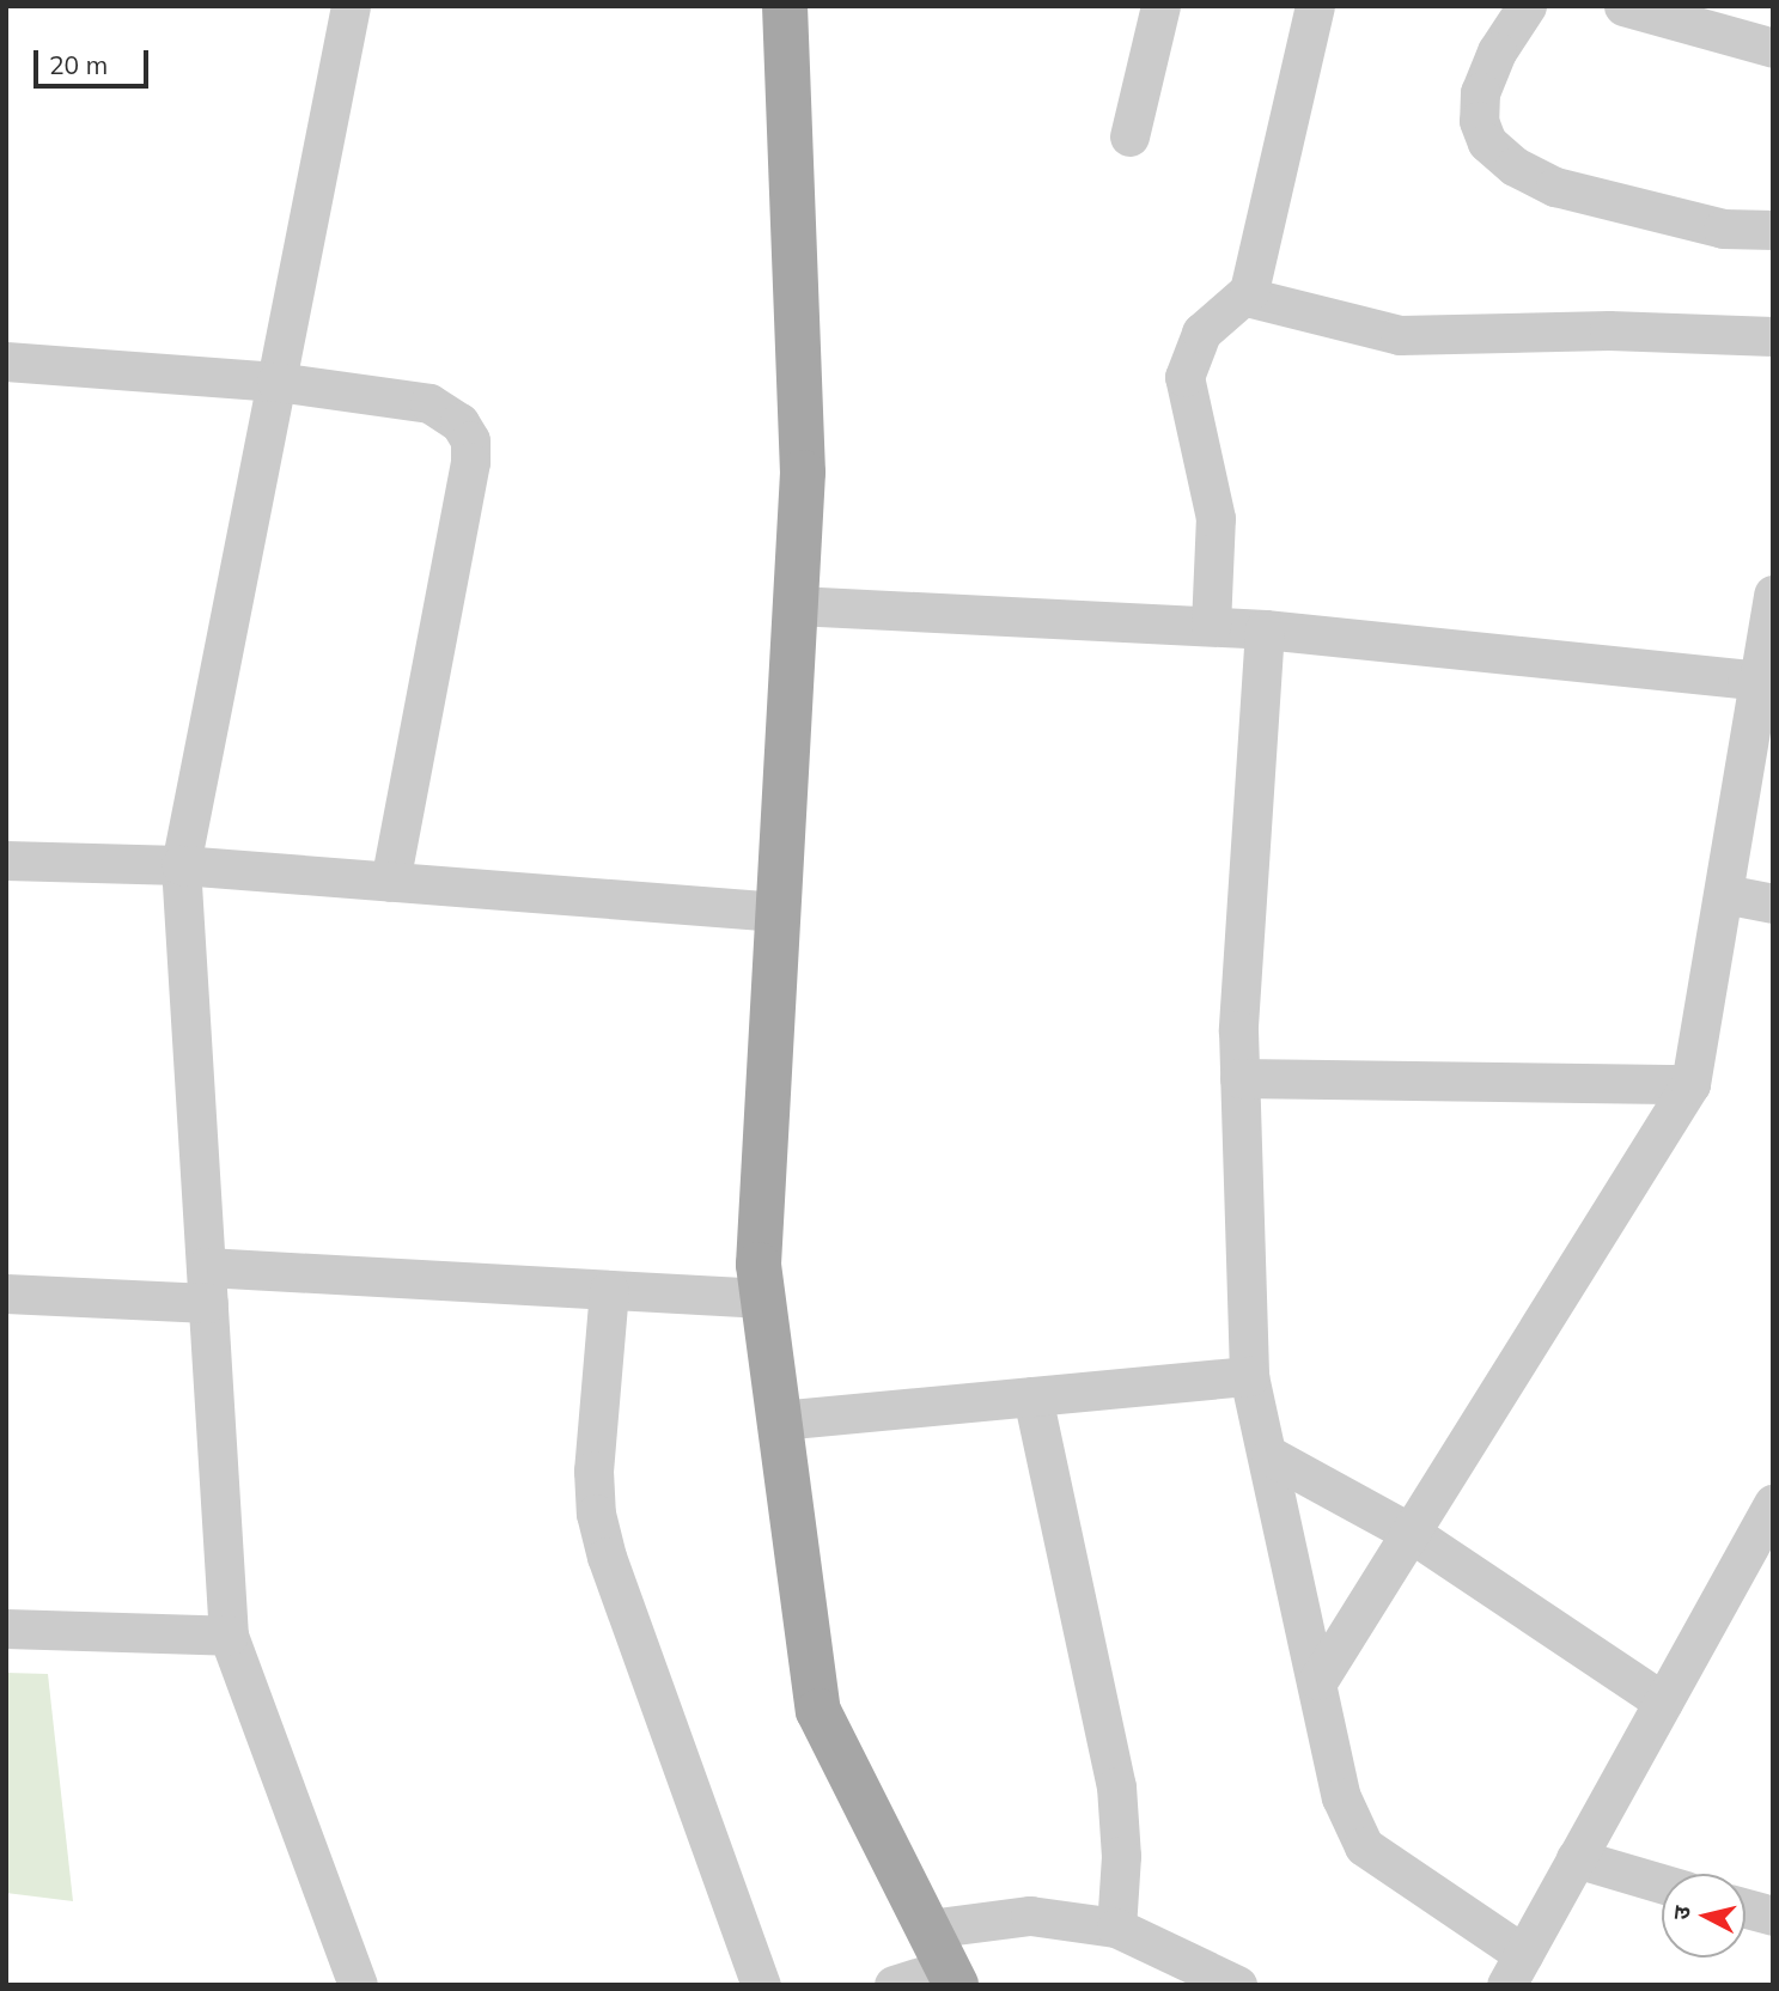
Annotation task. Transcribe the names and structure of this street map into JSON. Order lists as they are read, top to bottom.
{
  "scale_bar": "20 m",
  "north": "left"
}
